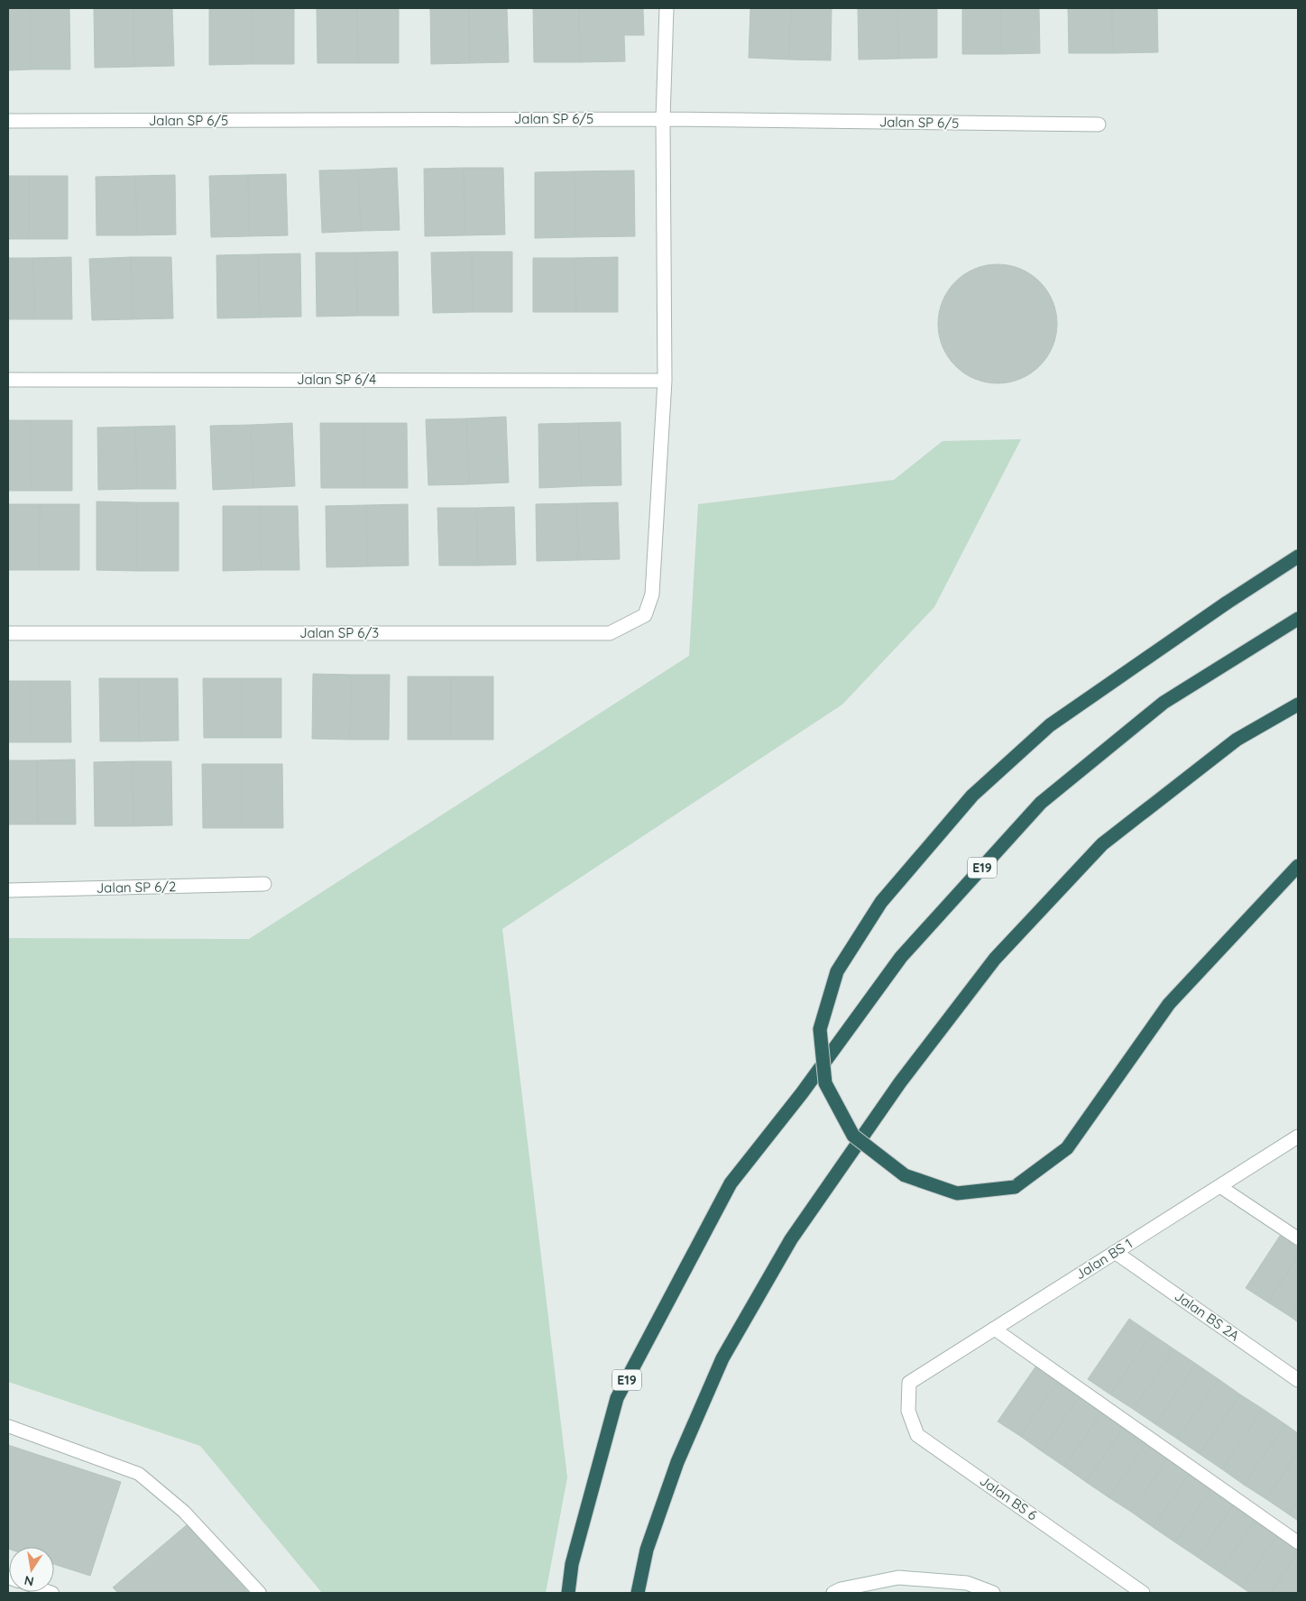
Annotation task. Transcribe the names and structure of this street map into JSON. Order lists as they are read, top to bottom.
{
  "streets": {
    "highway": ["E19"],
    "street": [
      "Jalan SP 6/5",
      "Jalan SP 6/4",
      "Jalan SP 6/3",
      "Jalan SP 6/2",
      "Jalan BS 1",
      "Jalan BS 2A",
      "Jalan BS 6"
    ]
  },
  "crossings": [
    ["Jalan SP 6/5", "Jalan SP 6/3"],
    ["Jalan SP 6/4", "Jalan SP 6/3"],
    ["Jalan BS 1", "Jalan BS 2A"],
    ["Jalan BS 1", "Jalan BS 6"]
  ],
  "north": "bottom"
}
